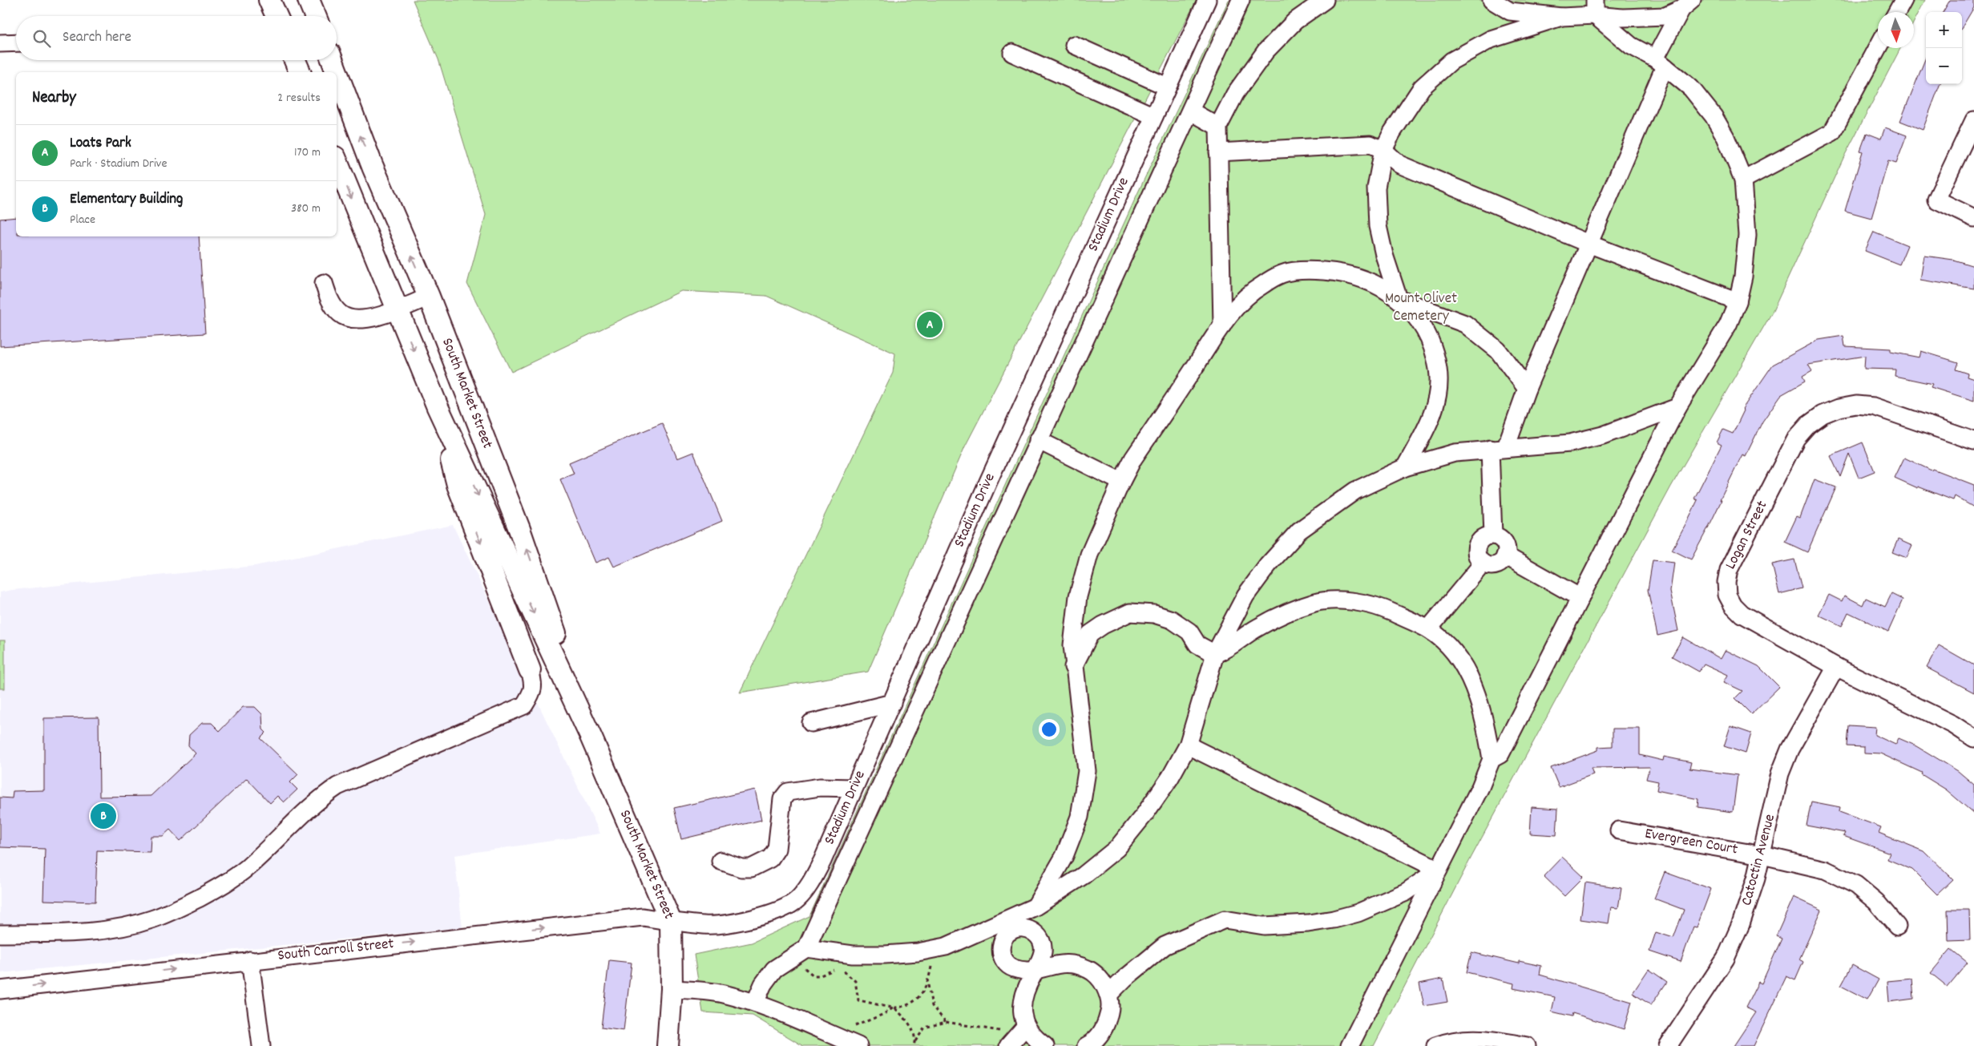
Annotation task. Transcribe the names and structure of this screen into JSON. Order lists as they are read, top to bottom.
{
  "streets": {
    "main road": ["South Market Street"],
    "street": [
      "Stadium Drive",
      "Logan Street",
      "Evergreen Court",
      "Catoctin Avenue",
      "South Carroll Street"
    ]
  },
  "crossings": [
    ["Stadium Drive", "South Market Street"],
    ["Stadium Drive", "South Carroll Street"],
    ["South Market Street", "South Carroll Street"],
    ["Logan Street", "Catoctin Avenue"],
    ["Evergreen Court", "Catoctin Avenue"]
  ],
  "one_way": ["South Carroll Street"],
  "parks": ["Mount Olivet Cemetery"],
  "north": "bottom",
  "page": {
    "map_buttons": ["+", "−"],
    "search": "Search here",
    "heading": ["Nearby", "2 results"],
    "list": [
      {
        "mark": "A",
        "name": "Loats Park",
        "note": "Park · Stadium Drive",
        "value": "170 m"
      },
      {
        "mark": "B",
        "name": "Elementary Building",
        "note": "Place",
        "value": "380 m"
      }
    ],
    "pins": ["A", "B"]
  }
}
